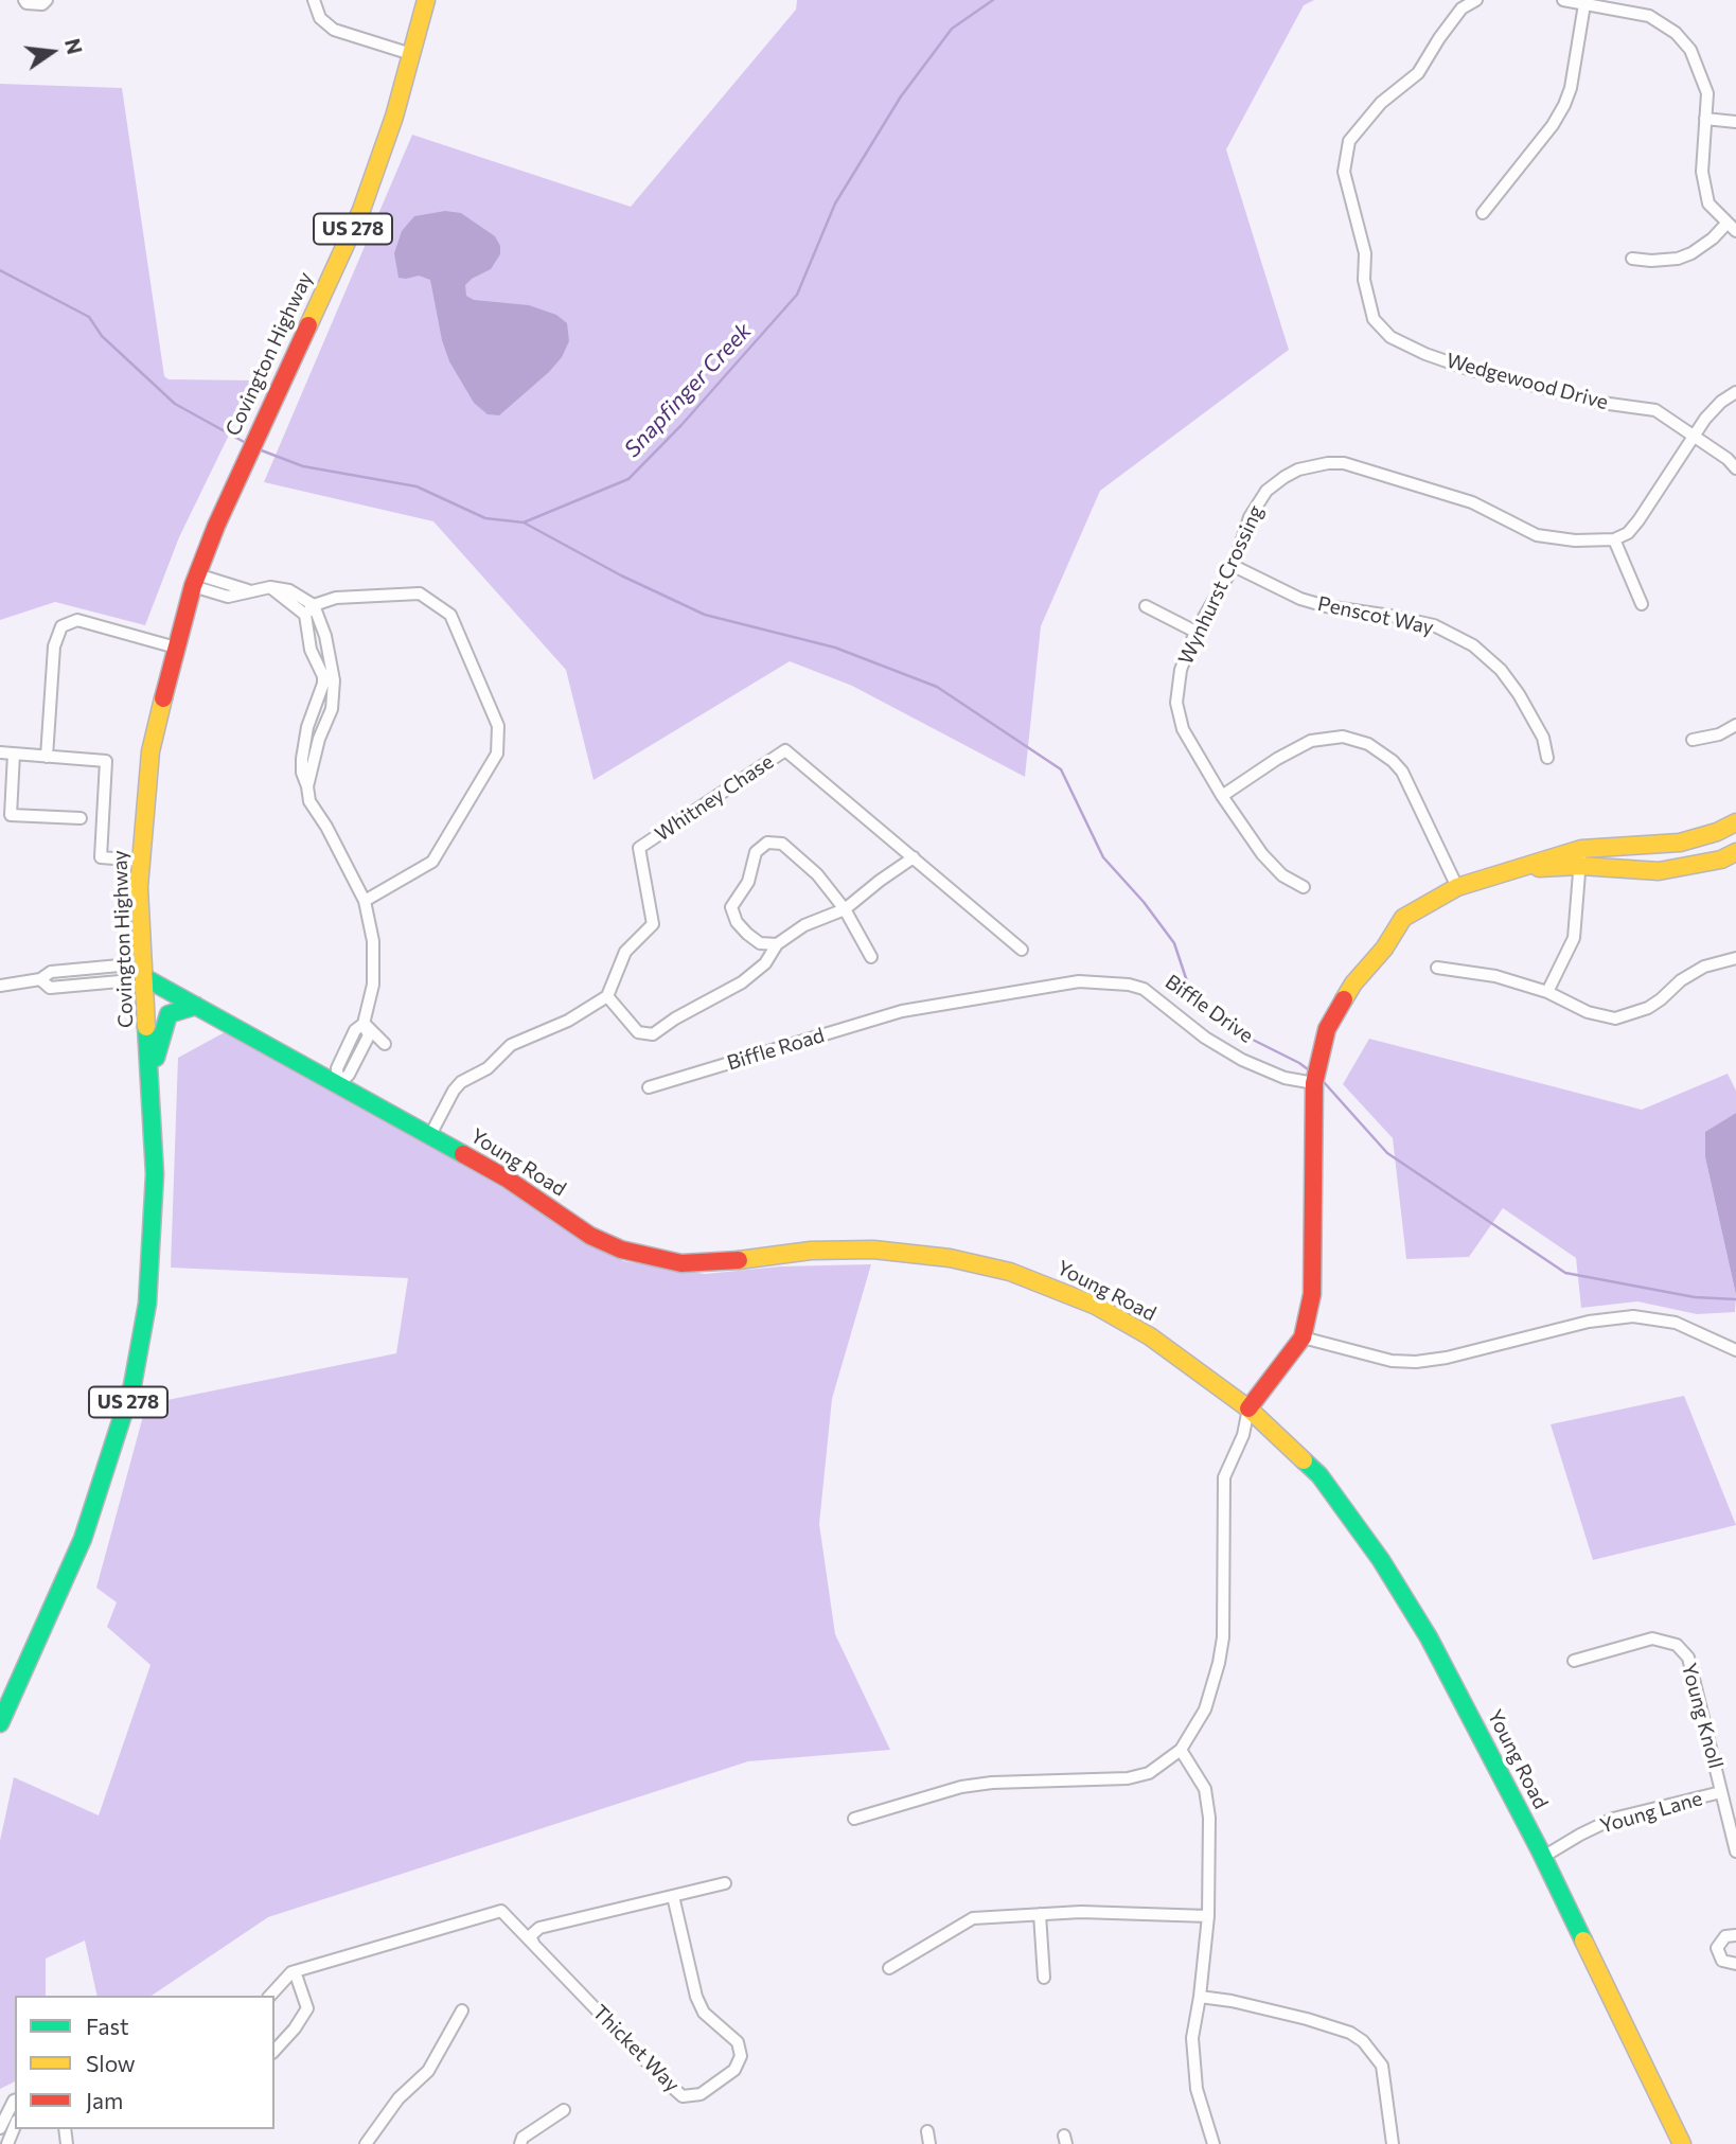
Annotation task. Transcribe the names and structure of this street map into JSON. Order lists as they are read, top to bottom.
{
  "streets": {
    "street": [
      "US 278",
      "Covington Highway",
      "Wedgewood Drive",
      "Wynhurst Crossing",
      "Penscot Way",
      "Whitney Chase",
      "Biffle Drive",
      "Biffle Road",
      "Young Road",
      "Young Knoll",
      "Young Lane",
      "Thicket Way"
    ]
  },
  "crossings": [
    ["Covington Highway", "Young Road"],
    ["Wynhurst Crossing", "Penscot Way"],
    ["Biffle Drive", "Biffle Road"],
    ["Young Road", "Young Lane"],
    ["Young Knoll", "Young Lane"]
  ],
  "water": ["Snapfinger Creek"],
  "legend": ["Fast", "Slow", "Jam"],
  "north": "right"
}
